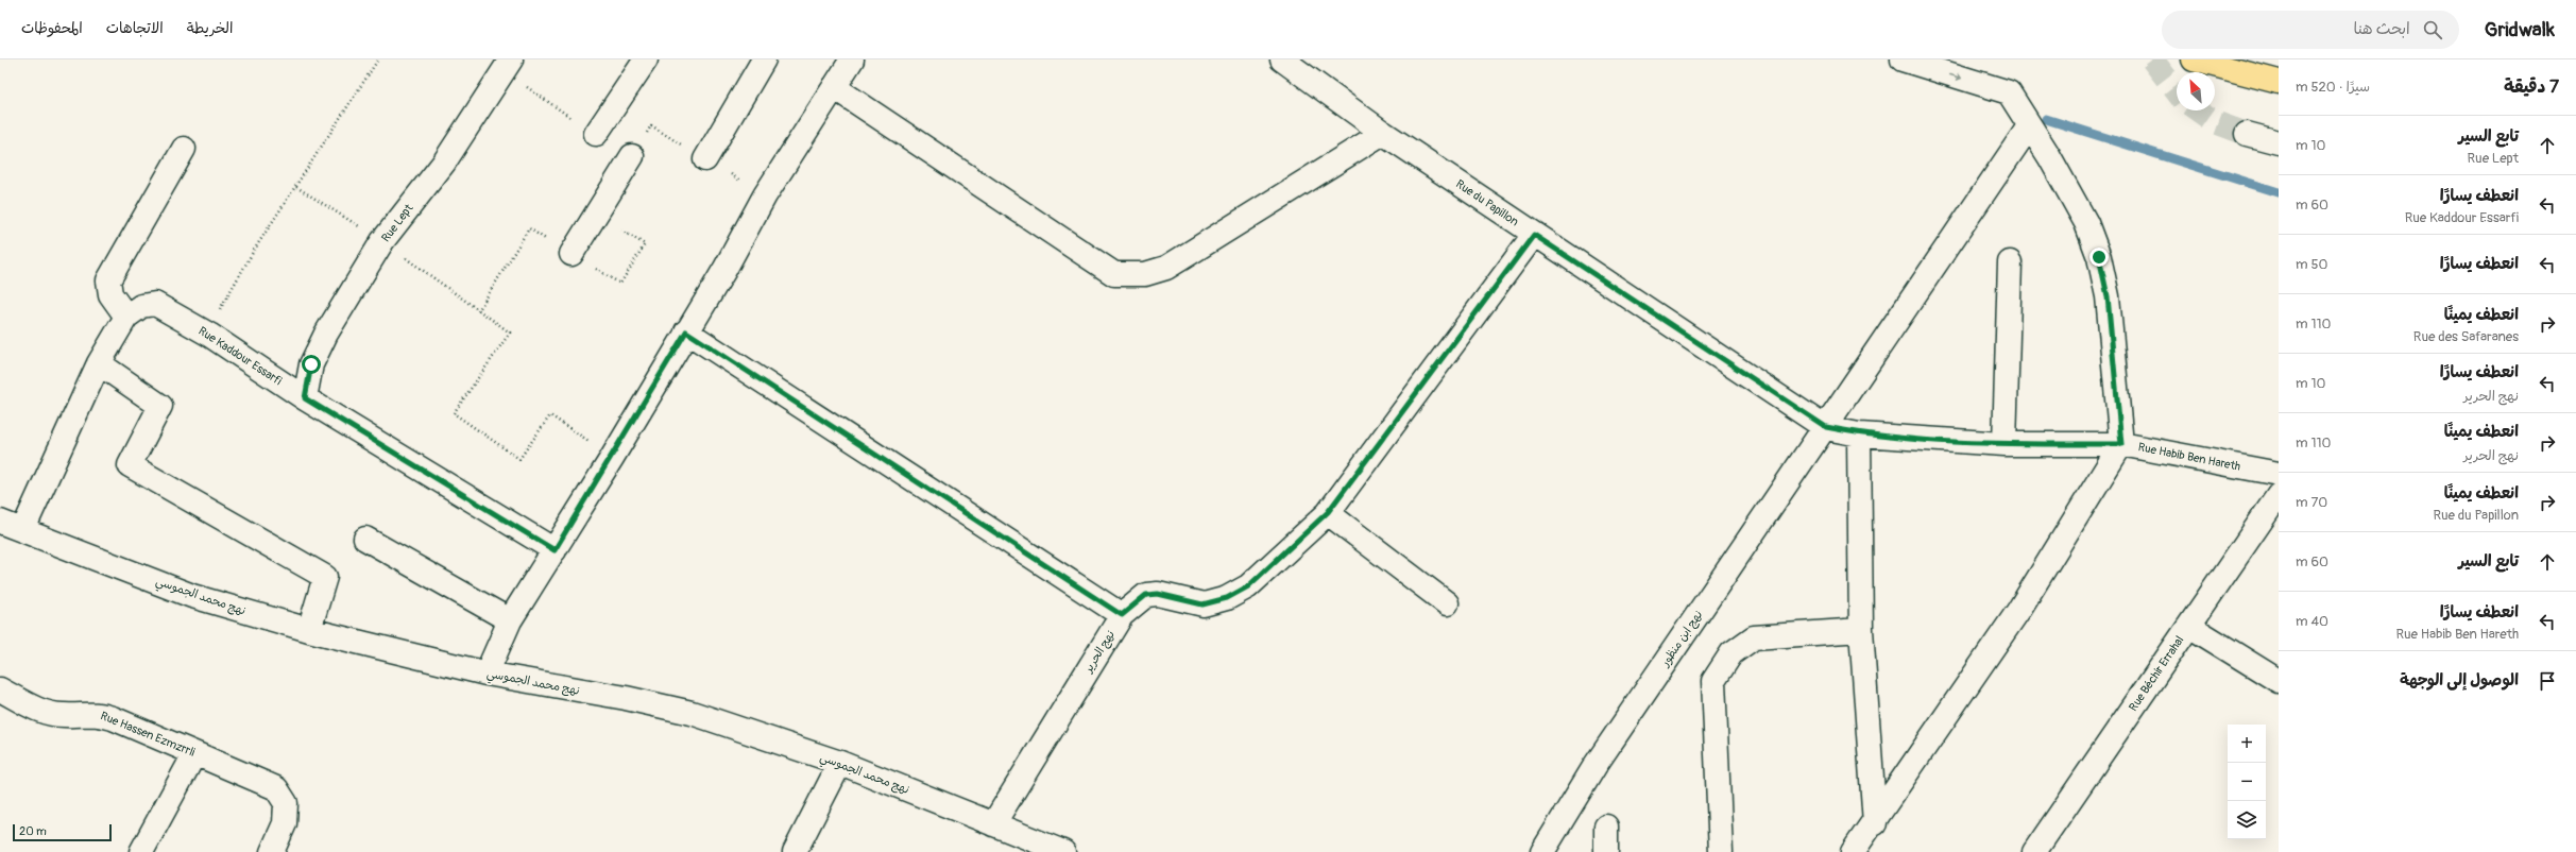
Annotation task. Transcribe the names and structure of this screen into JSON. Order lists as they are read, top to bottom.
{
  "streets": {
    "street": [
      "Rue du Papillon",
      "Rue Lept",
      "Rue Kaddour Essarfi",
      "Rue Habib Ben Hareth",
      "نهج محمد الجموسي",
      "نهج ابن منظور",
      "نهج الحرير",
      "Rue Béchir Errahal",
      "Rue Hassen Ezmzrrli"
    ]
  },
  "crossings": [
    ["Rue du Papillon", "نهج ابن منظور"],
    ["Rue du Papillon", "نهج الحرير"],
    ["Rue Lept", "Rue Kaddour Essarfi"],
    ["Rue Kaddour Essarfi", "نهج محمد الجموسي"],
    ["Rue Habib Ben Hareth", "نهج ابن منظور"],
    ["نهج محمد الجموسي", "نهج الحرير"]
  ],
  "scale_bar": "20 m",
  "north": "top left",
  "page": {
    "header": "Gridwalk",
    "search": "ابحث هنا",
    "nav": ["الخريطة", "الاتجاهات", "المحفوظات"],
    "heading": ["7 دقيقة", "سيرًا · 520 m"],
    "list": [
      ["تابع السير", "Rue Lept", "10 m"],
      ["انعطف يسارًا", "Rue Kaddour Essarfi", "60 m"],
      ["انعطف يسارًا", "50 m"],
      ["انعطف يمينًا", "Rue des Safaranes", "110 m"],
      ["انعطف يسارًا", "نهج الحرير", "10 m"],
      ["انعطف يمينًا", "نهج الحرير", "110 m"],
      ["انعطف يمينًا", "Rue du Papillon", "70 m"],
      ["تابع السير", "60 m"],
      ["انعطف يسارًا", "Rue Habib Ben Hareth", "40 m"],
      "الوصول إلى الوجهة"
    ],
    "map_buttons": ["+", "−"],
    "scale": "20 m"
  }
}
